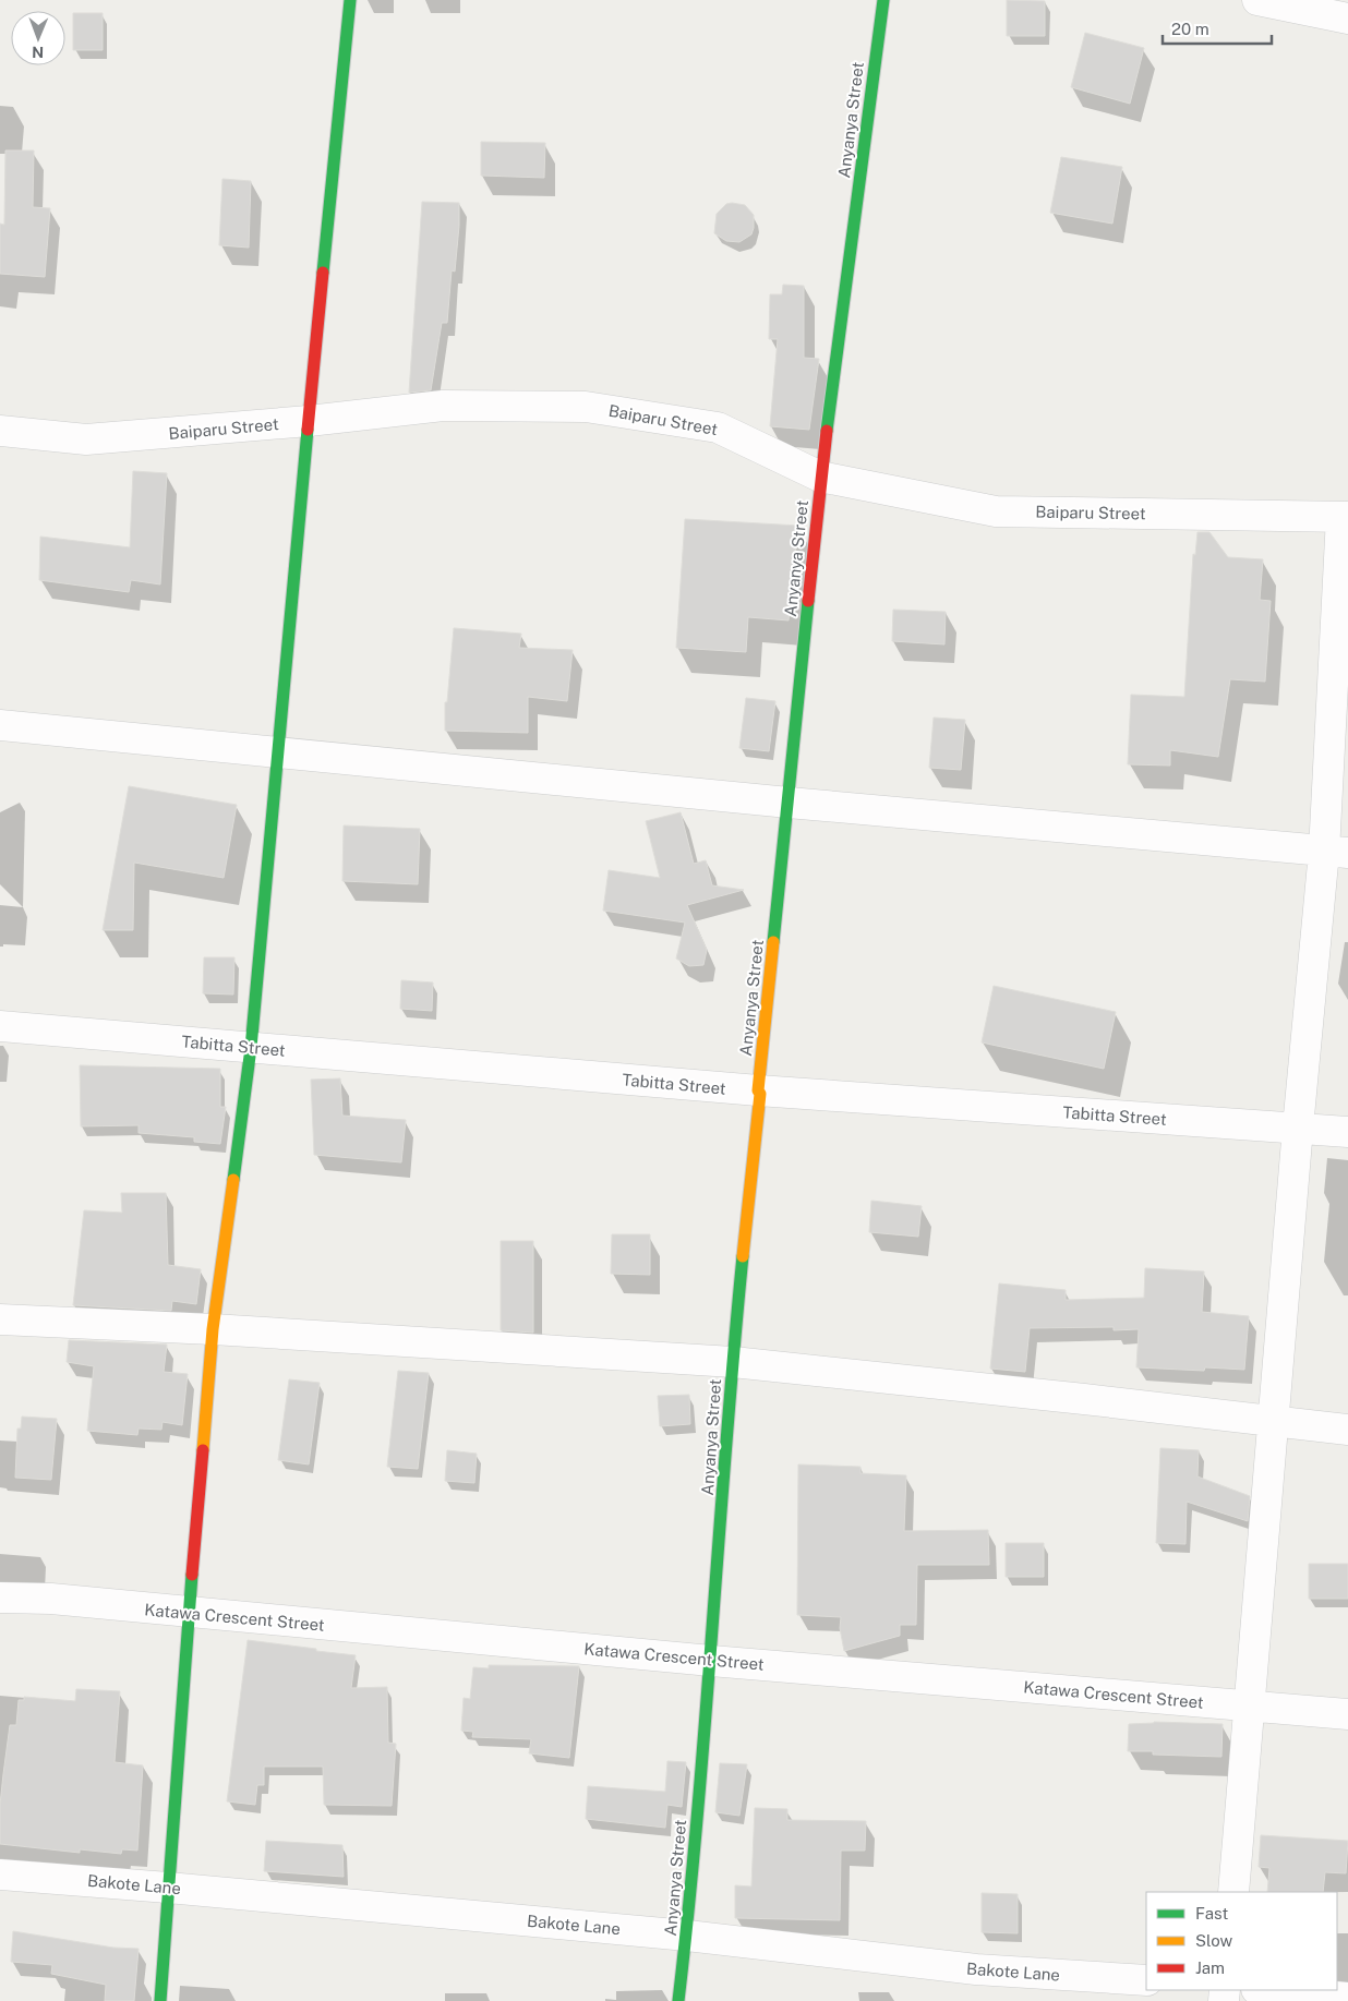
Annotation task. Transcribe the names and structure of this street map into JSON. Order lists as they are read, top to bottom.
{
  "streets": {
    "street": [
      "Anyanya Street",
      "Baiparu Street",
      "Tabitta Street",
      "Katawa Crescent Street",
      "Bakote Lane"
    ]
  },
  "crossings": [
    ["Anyanya Street", "Baiparu Street"],
    ["Anyanya Street", "Tabitta Street"],
    ["Anyanya Street", "Katawa Crescent Street"],
    ["Anyanya Street", "Bakote Lane"]
  ],
  "legend": ["Fast", "Slow", "Jam"],
  "scale_bar": "20 m",
  "north": "bottom"
}
